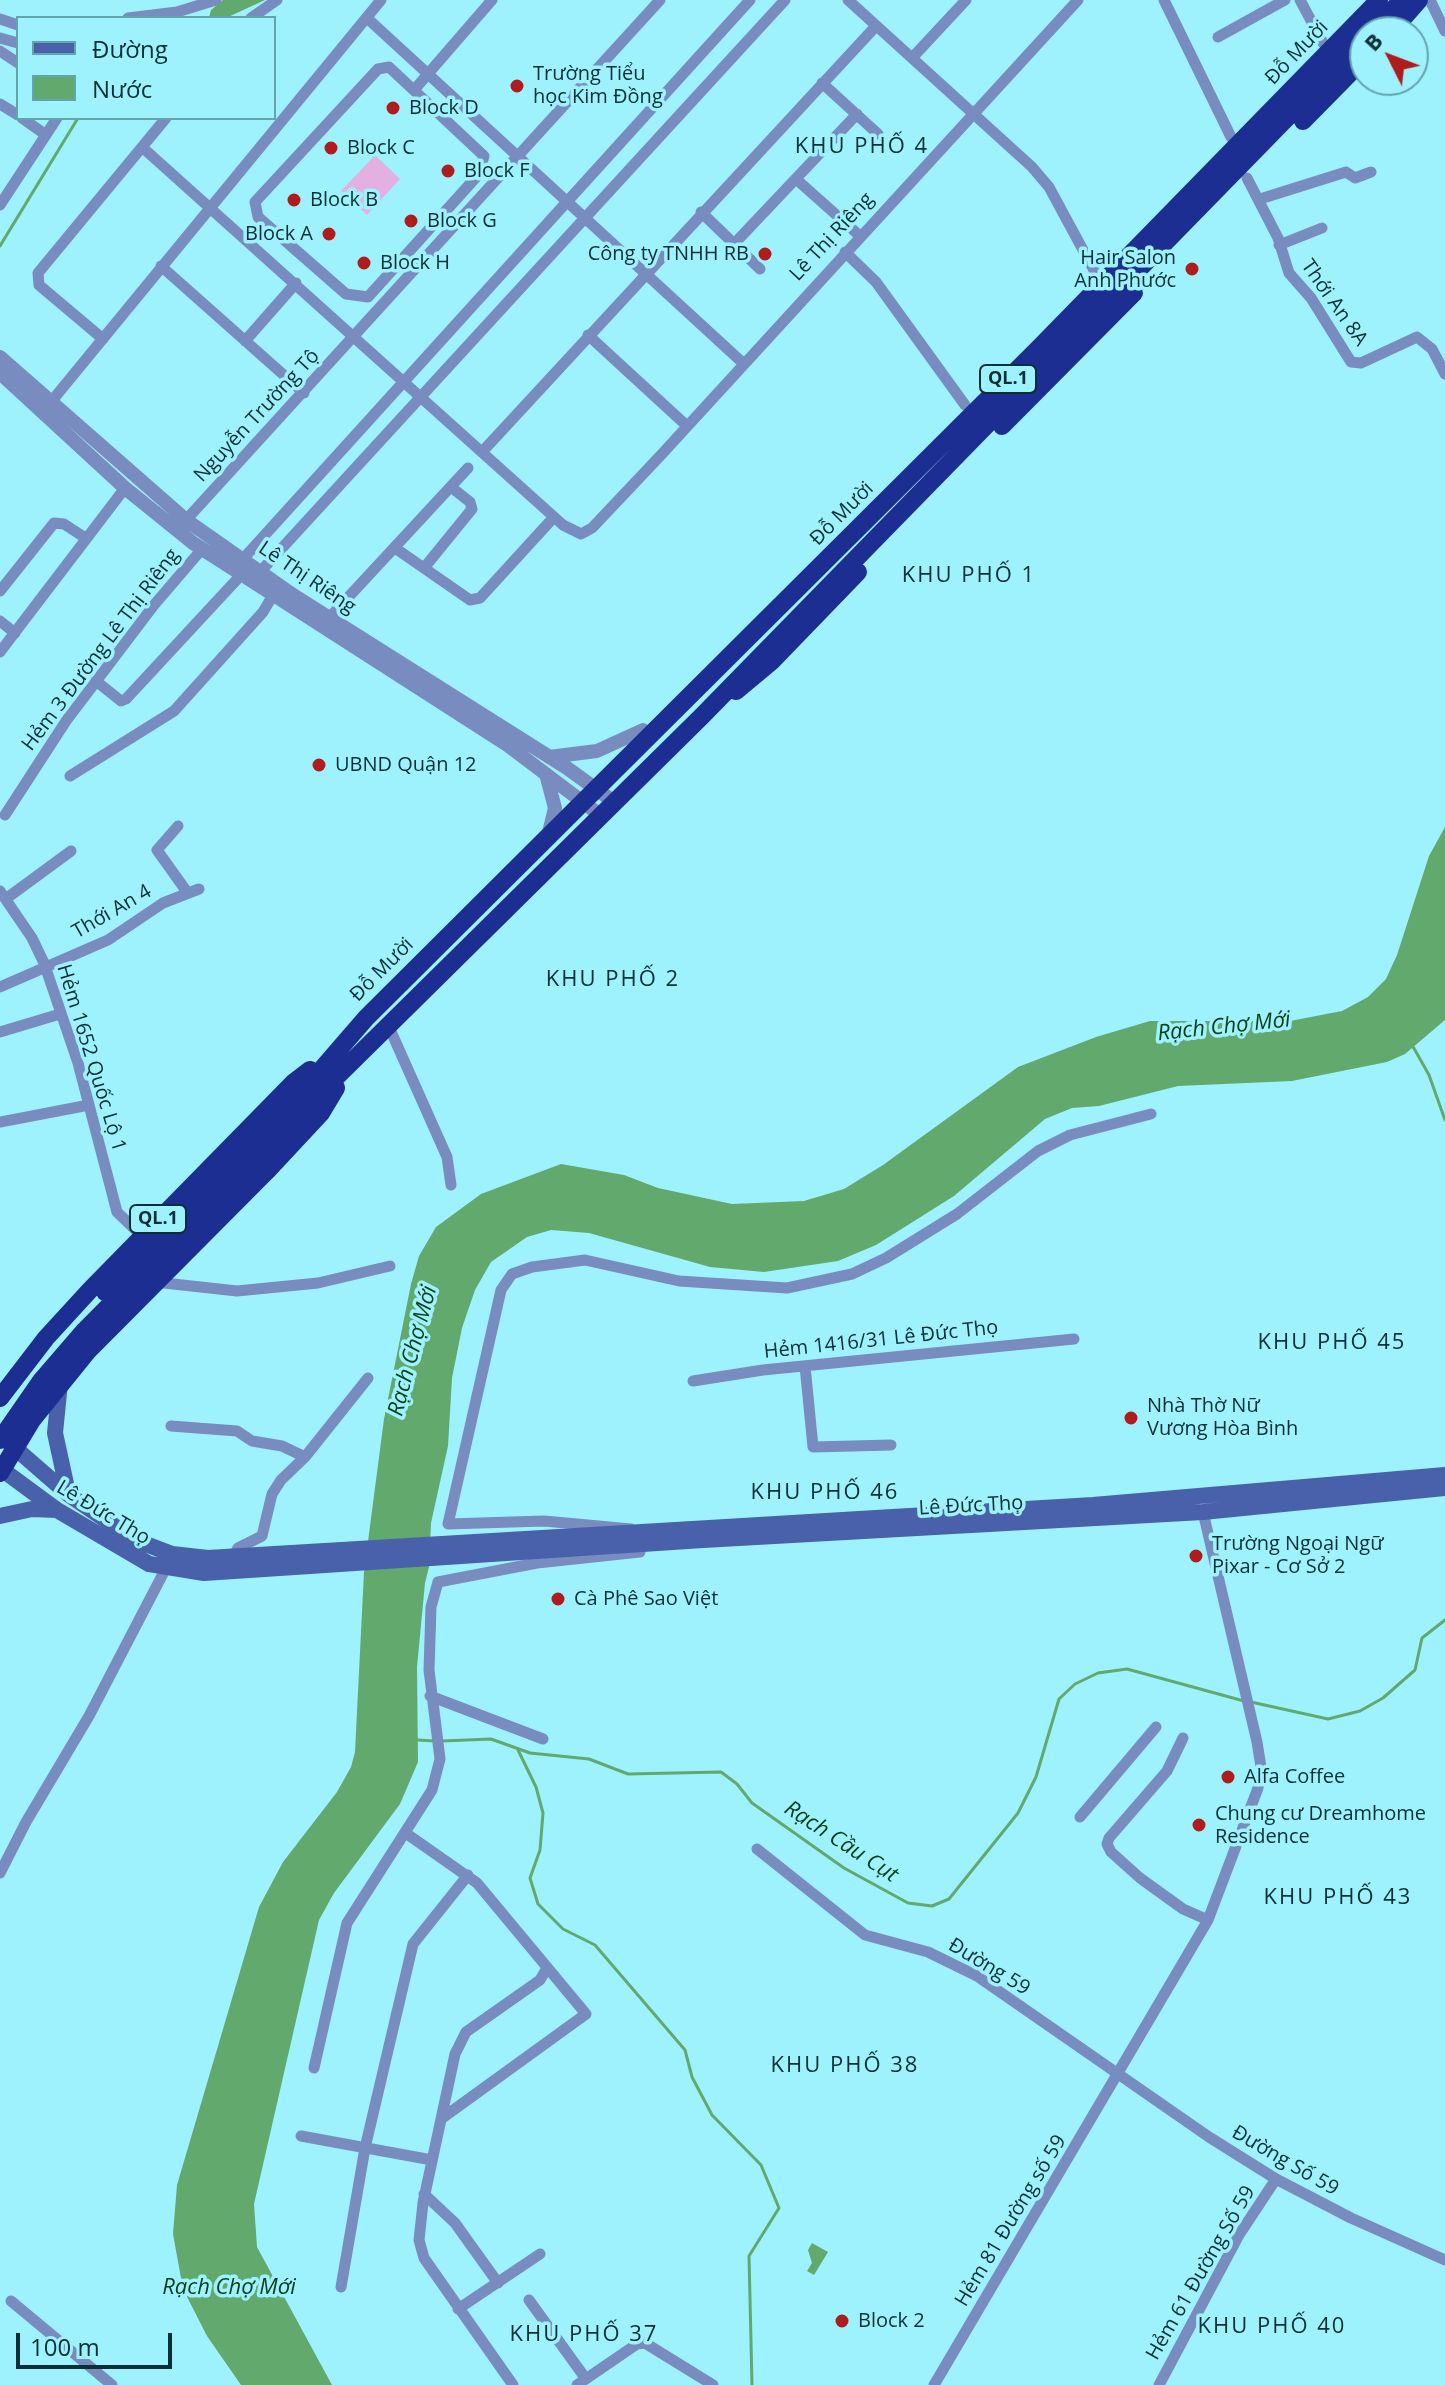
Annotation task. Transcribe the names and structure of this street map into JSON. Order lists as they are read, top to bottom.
{
  "streets": {
    "highway": ["Đỗ Mười", "QL.1"],
    "main road": ["Lê Đức Thọ"],
    "street": [
      "Lê Thị Riêng",
      "Thới An 8A",
      "Nguyễn Trường Tộ",
      "Hẻm 3 Đường Lê Thị Riêng",
      "Thới An 4",
      "Hẻm 1652 Quốc Lộ 1",
      "Hẻm 1416/31 Lê Đức Thọ",
      "Đường 59",
      "Đường Số 59",
      "Hẻm 81 Đường số 59",
      "Hẻm 61 Đường Số 59"
    ]
  },
  "crossings": [
    ["Đỗ Mười", "Lê Thị Riêng"],
    ["Đỗ Mười", "Thới An 8A"],
    ["Đỗ Mười", "QL.1"],
    ["Đỗ Mười", "Hẻm 1652 Quốc Lộ 1"],
    ["Đỗ Mười", "Lê Đức Thọ"],
    ["Lê Thị Riêng", "Nguyễn Trường Tộ"],
    ["Lê Thị Riêng", "Hẻm 3 Đường Lê Thị Riêng"],
    ["QL.1", "Lê Đức Thọ"],
    ["Thới An 4", "Hẻm 1652 Quốc Lộ 1"],
    ["Lê Đức Thọ", "Hẻm 81 Đường số 59"],
    ["Đường 59", "Đường Số 59"],
    ["Đường 59", "Hẻm 81 Đường số 59"],
    ["Đường Số 59", "Hẻm 81 Đường số 59"],
    ["Đường Số 59", "Hẻm 61 Đường Số 59"]
  ],
  "districts": [
    "KHU PHỐ 4",
    "KHU PHỐ 1",
    "KHU PHỐ 2",
    "KHU PHỐ 45",
    "KHU PHỐ 46",
    "KHU PHỐ 43",
    "KHU PHỐ 38",
    "KHU PHỐ 40",
    "KHU PHỐ 37"
  ],
  "water": ["Rạch Chợ Mới", "Rạch Cầu Cụt"],
  "places": [
    "Trường Tiểu học Kim Đồng",
    "Block D",
    "Block C",
    "Block F",
    "Block B",
    "Block G",
    "Block A",
    "Công ty TNHH RB",
    "Block H",
    "Hair Salon Anh Phước",
    "UBND Quận 12",
    "Nhà Thờ Nữ Vương Hòa Bình",
    "Trường Ngoại Ngữ Pixar - Cơ Sở 2",
    "Cà Phê Sao Việt",
    "Alfa Coffee",
    "Chung cư Dreamhome Residence",
    "Block 2"
  ],
  "legend": ["Đường", "Nước"],
  "scale_bar": "100 m",
  "north": "top left"
}
